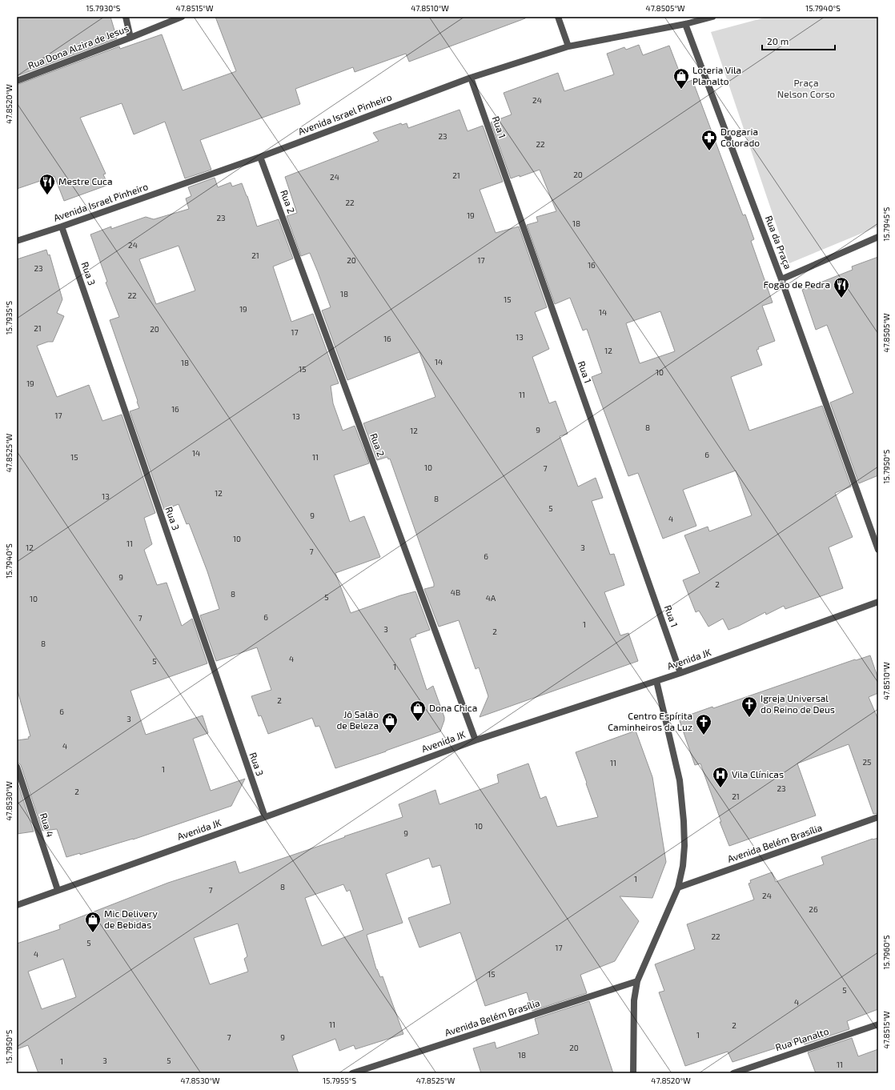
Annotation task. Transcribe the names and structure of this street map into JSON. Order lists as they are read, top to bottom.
{
  "streets": {
    "street": [
      "Rua Dona Alzira de Jesus",
      "Avenida Israel Pinheiro",
      "Rua 1",
      "Rua 2",
      "Rua da Praça",
      "Rua 3",
      "Avenida JK",
      "Rua 4",
      "Avenida Belém Brasília",
      "Rua Planalto"
    ]
  },
  "crossings": [
    ["Avenida Israel Pinheiro", "Rua 1"],
    ["Avenida Israel Pinheiro", "Rua 2"],
    ["Avenida Israel Pinheiro", "Rua da Praça"],
    ["Avenida Israel Pinheiro", "Rua 3"],
    ["Rua 1", "Avenida JK"],
    ["Rua 2", "Avenida JK"],
    ["Rua 3", "Avenida JK"],
    ["Avenida JK", "Rua 4"]
  ],
  "parks": ["Praça Nelson Corso"],
  "places": {
    "shop": [
      "Loteria Vila Planalto",
      "Dona Chica",
      "Jô Salão de Beleza",
      "Mic Delivery de Bebidas"
    ],
    "pharmacy": ["Drogaria Colorado"],
    "restaurant": ["Mestre Cuca", "Fogão de Pedra"],
    "church": ["Igreja Universal do Reino de Deus", "Centro Espírita Caminheiros da Luz"],
    "hospital": ["Vila Clínicas"]
  },
  "house_numbers": [
    "24",
    "23",
    "22",
    "20",
    "21",
    "24",
    "22",
    "19",
    "23",
    "18",
    "24",
    "21",
    "20",
    "17",
    "16",
    "23",
    "18",
    "22",
    "15",
    "19",
    "14",
    "21",
    "20",
    "17",
    "13",
    "16",
    "12",
    "14",
    "18",
    "15",
    "10",
    "19",
    "11",
    "16",
    "17",
    "13",
    "8",
    "9",
    "12",
    "14",
    "6",
    "15",
    "11",
    "10",
    "7",
    "12",
    "13",
    "8",
    "5",
    "9",
    "4",
    "10",
    "11",
    "12",
    "3",
    "7",
    "6",
    "9",
    "2",
    "4B",
    "8",
    "5",
    "4A",
    "10",
    "6",
    "7",
    "1",
    "3",
    "2",
    "8",
    "4",
    "5",
    "1",
    "2",
    "6",
    "3",
    "4",
    "25",
    "11",
    "1",
    "23",
    "2",
    "21",
    "10",
    "9",
    "1",
    "8",
    "7",
    "24",
    "26",
    "22",
    "5",
    "17",
    "4",
    "15",
    "5",
    "4",
    "11",
    "2",
    "1",
    "7",
    "9",
    "20",
    "18",
    "3",
    "5",
    "1",
    "11"
  ],
  "scale_bar": "20 m",
  "coordinates": [
    "15.7930°S",
    "47.8515°W",
    "47.8510°W",
    "47.8505°W",
    "15.7940°S",
    "47.8520°W",
    "15.7945°S",
    "15.7935°S",
    "47.8525°W",
    "15.7950°S",
    "47.8530°W",
    "15.7960°S",
    "15.7955°S"
  ]
}
